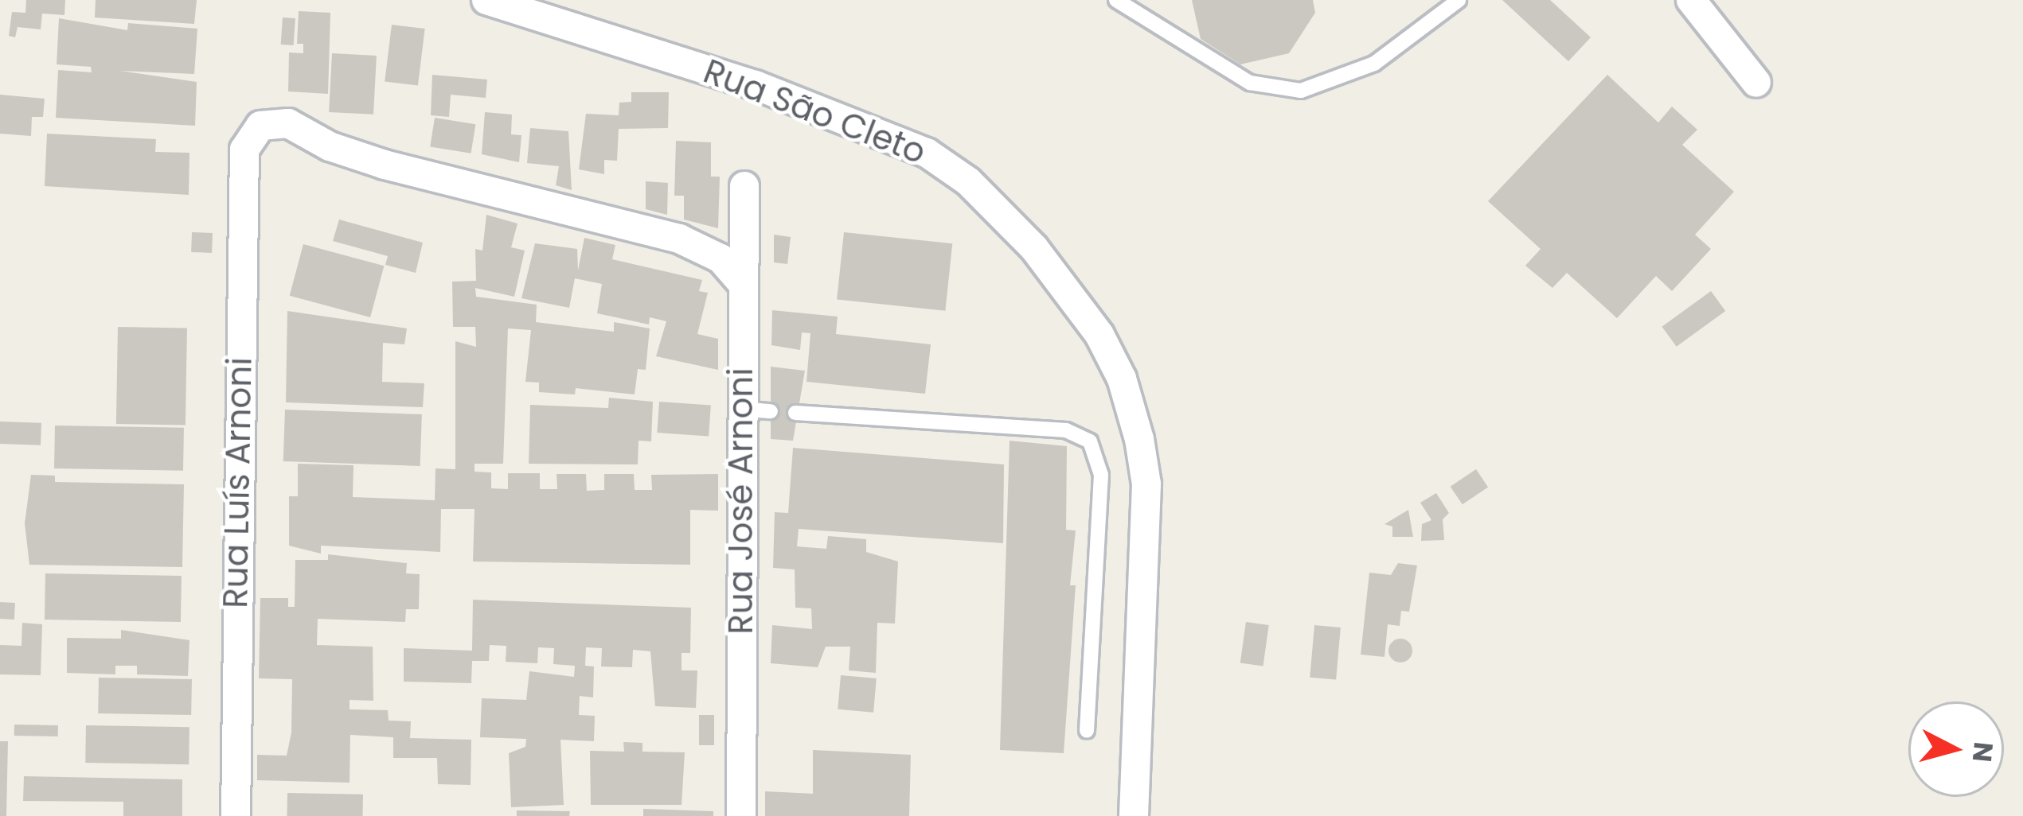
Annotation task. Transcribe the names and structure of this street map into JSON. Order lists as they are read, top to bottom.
{
  "streets": {
    "street": ["Rua São Cleto", "Rua Luís Arnoni", "Rua José Arnoni"]
  },
  "crossings": [
    ["Rua Luís Arnoni", "Rua José Arnoni"]
  ],
  "north": "right"
}
